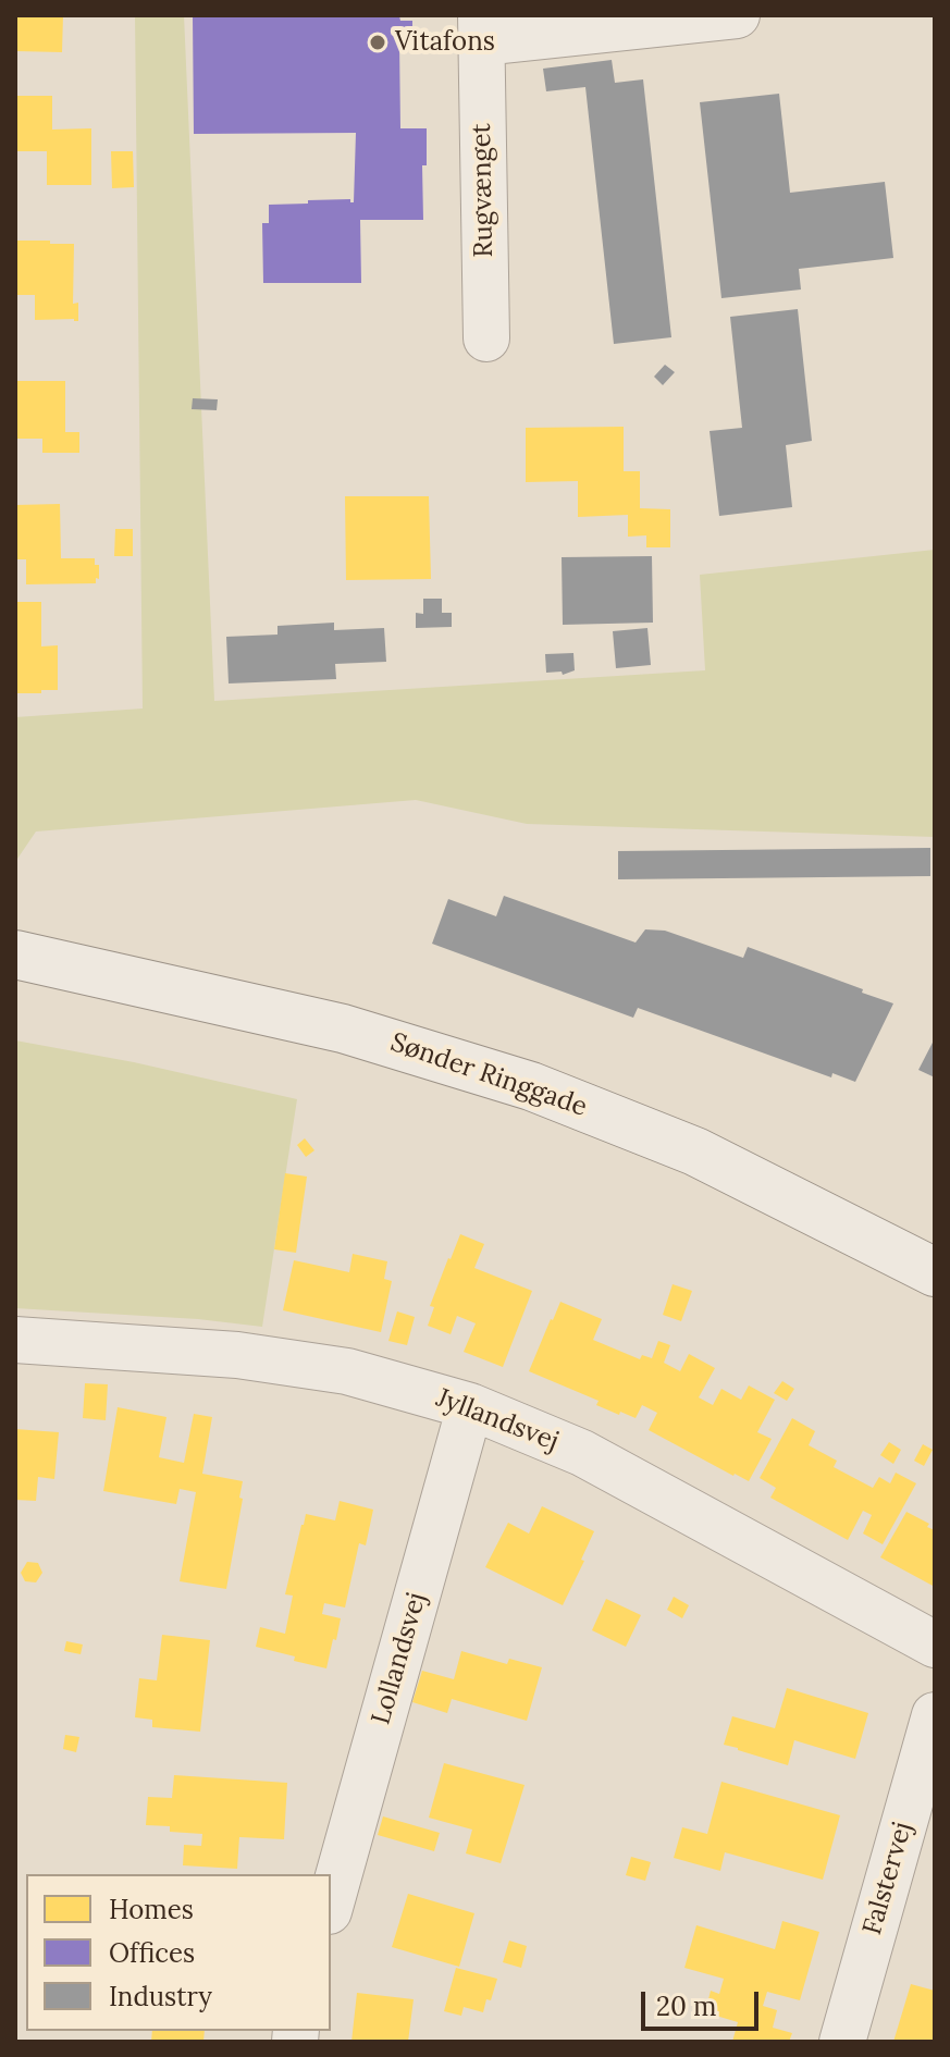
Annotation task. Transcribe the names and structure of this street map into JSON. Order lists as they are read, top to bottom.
{
  "streets": {
    "street": [
      "Rugvænget",
      "Sønder Ringgade",
      "Jyllandsvej",
      "Lollandsvej",
      "Falstervej"
    ]
  },
  "crossings": [
    ["Jyllandsvej", "Lollandsvej"]
  ],
  "places": ["Vitafons"],
  "legend": ["Homes", "Offices", "Industry"],
  "scale_bar": "20 m"
}
